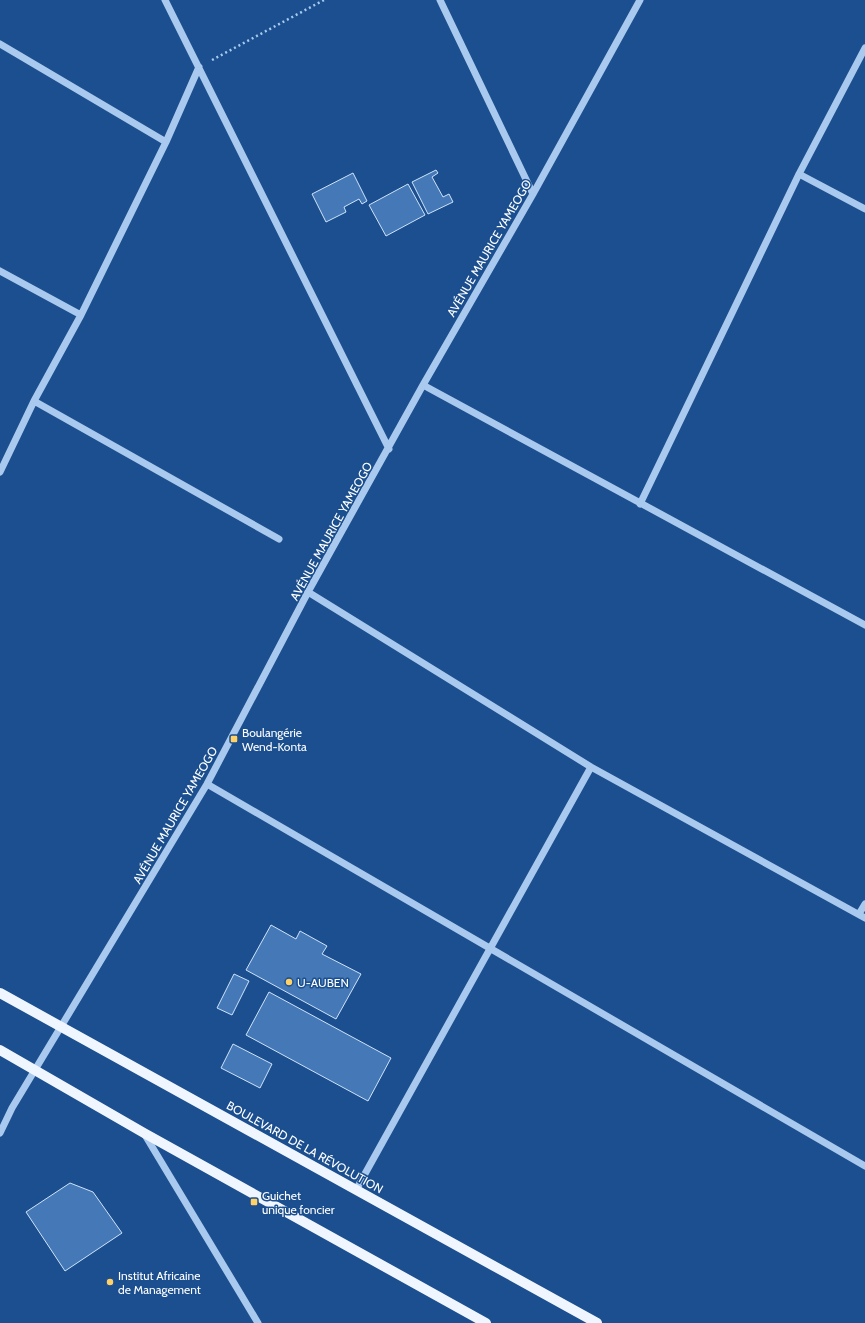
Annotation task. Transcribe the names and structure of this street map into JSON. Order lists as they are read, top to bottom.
{
  "streets": {
    "main road": ["BOULEVARD DE LA RÉVOLUTION"],
    "street": ["AVÉNUE MAURICE YAMEOGO"]
  },
  "crossings": [
    ["AVÉNUE MAURICE YAMEOGO", "BOULEVARD DE LA RÉVOLUTION"]
  ],
  "places": {
    "transit": ["Boulangérie Wend-Konta", "Guichet unique foncier"],
    "other": ["U-AUBEN", "Institut Africaine de Management"]
  }
}
